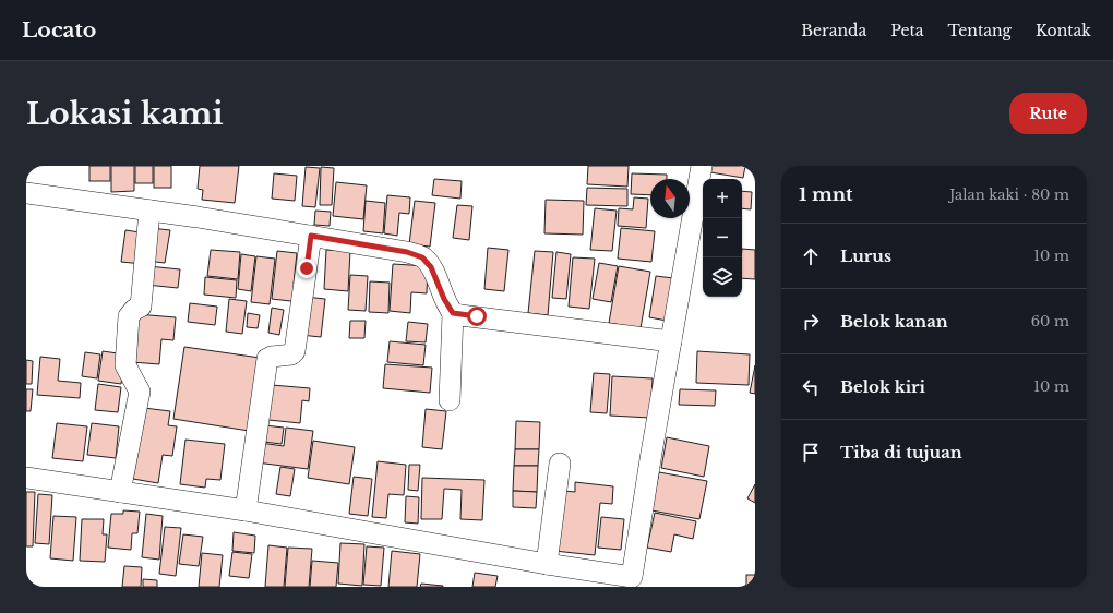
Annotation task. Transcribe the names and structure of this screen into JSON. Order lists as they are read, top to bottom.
{
  "north": "top",
  "page": {
    "header": "Locato",
    "nav": [
      "Beranda",
      "Peta",
      "Tentang",
      "Kontak"
    ],
    "buttons": "Rute",
    "title": "Lokasi kami",
    "heading": ["1 mnt", "Jalan kaki · 80 m"],
    "map_buttons": ["+", "−"],
    "list": [
      ["Lurus", "10 m"],
      ["Belok kanan", "60 m"],
      ["Belok kiri", "10 m"],
      "Tiba di tujuan"
    ]
  }
}
